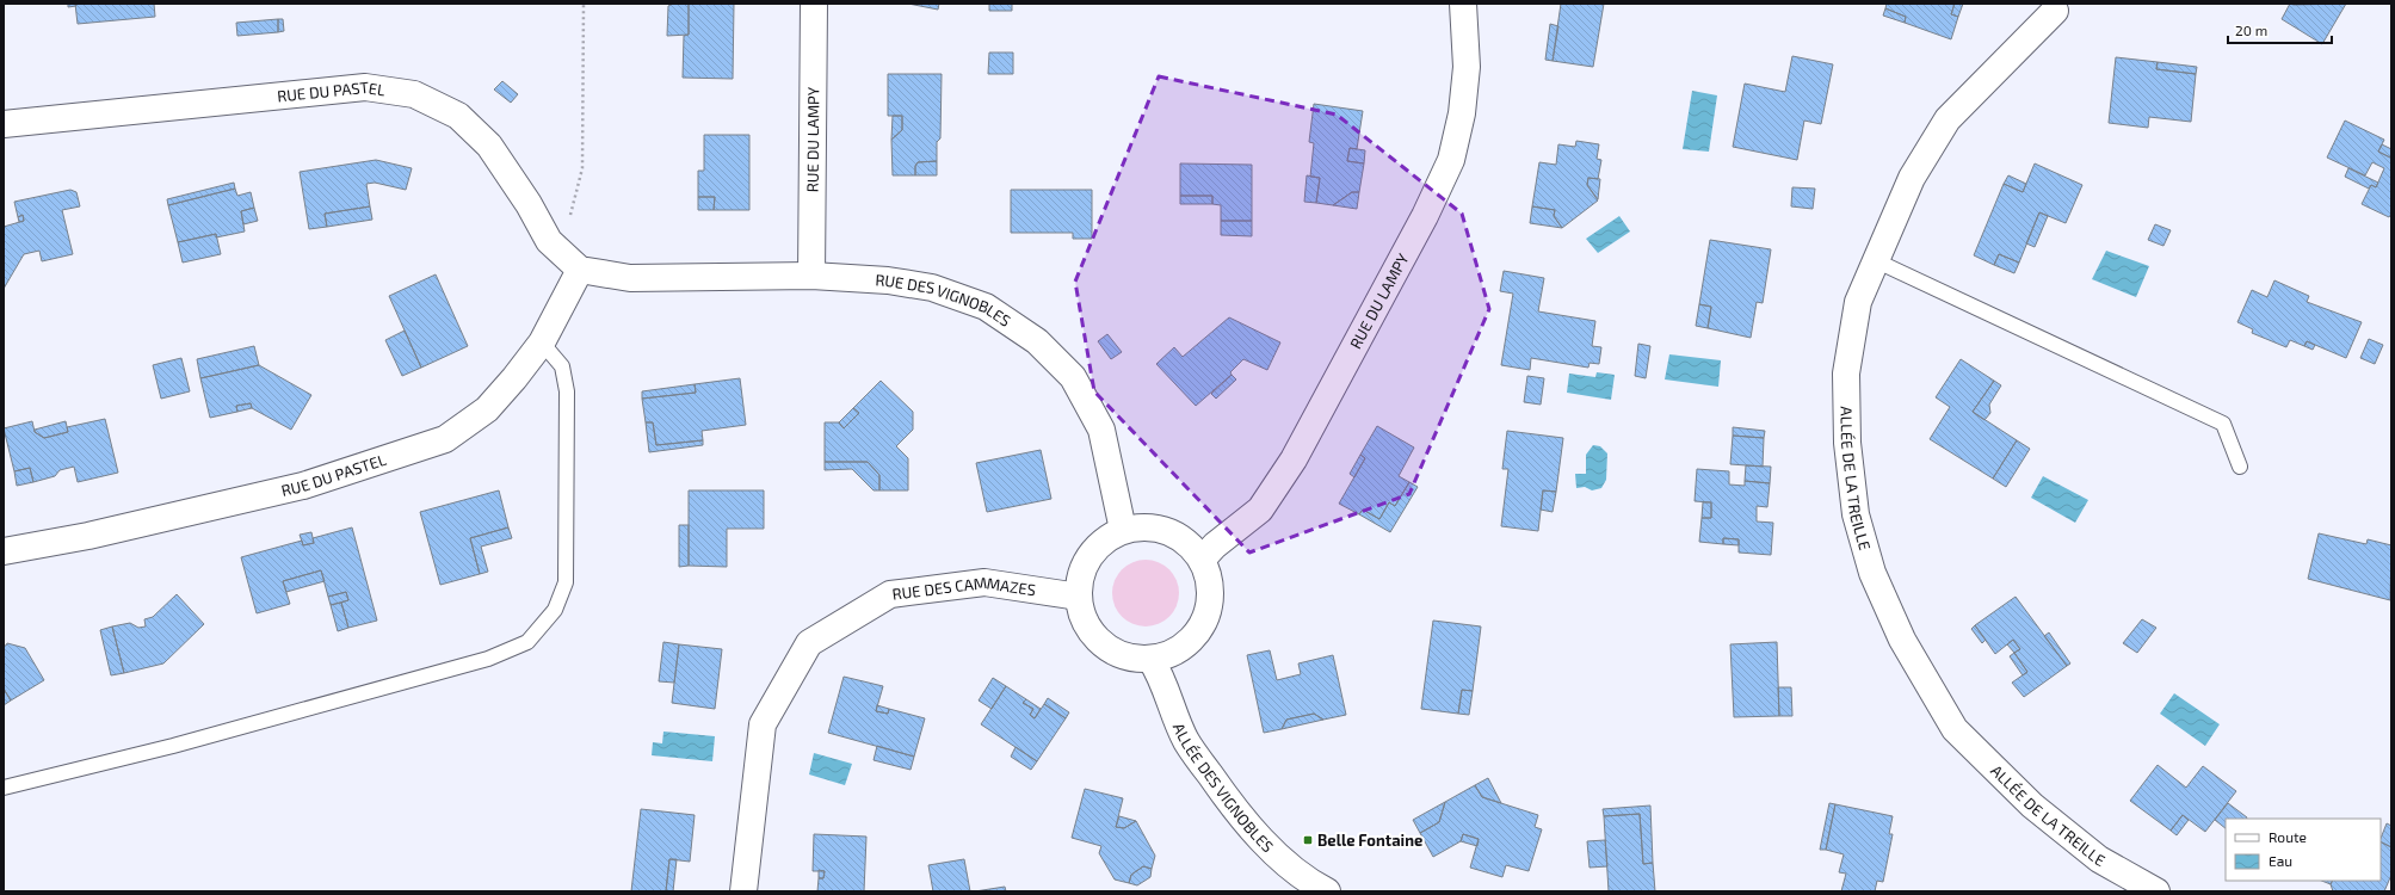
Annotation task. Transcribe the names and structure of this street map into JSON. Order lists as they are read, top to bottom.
{
  "streets": {
    "street": [
      "RUE DU PASTEL",
      "RUE DU LAMPY",
      "RUE DES VIGNOBLES",
      "ALLÉE DE LA TREILLE",
      "RUE DES CAMMAZES",
      "ALLÉE DES VIGNOBLES"
    ]
  },
  "crossings": [
    ["RUE DU PASTEL", "RUE DES VIGNOBLES"],
    ["RUE DU LAMPY", "RUE DES VIGNOBLES"],
    ["RUE DU LAMPY", "RUE DES CAMMAZES"],
    ["RUE DU LAMPY", "ALLÉE DES VIGNOBLES"],
    ["RUE DES VIGNOBLES", "RUE DES CAMMAZES"],
    ["RUE DES VIGNOBLES", "ALLÉE DES VIGNOBLES"],
    ["RUE DES CAMMAZES", "ALLÉE DES VIGNOBLES"]
  ],
  "places": {
    "transit": ["Belle Fontaine"]
  },
  "legend": ["Route", "Eau"],
  "scale_bar": "20 m"
}
